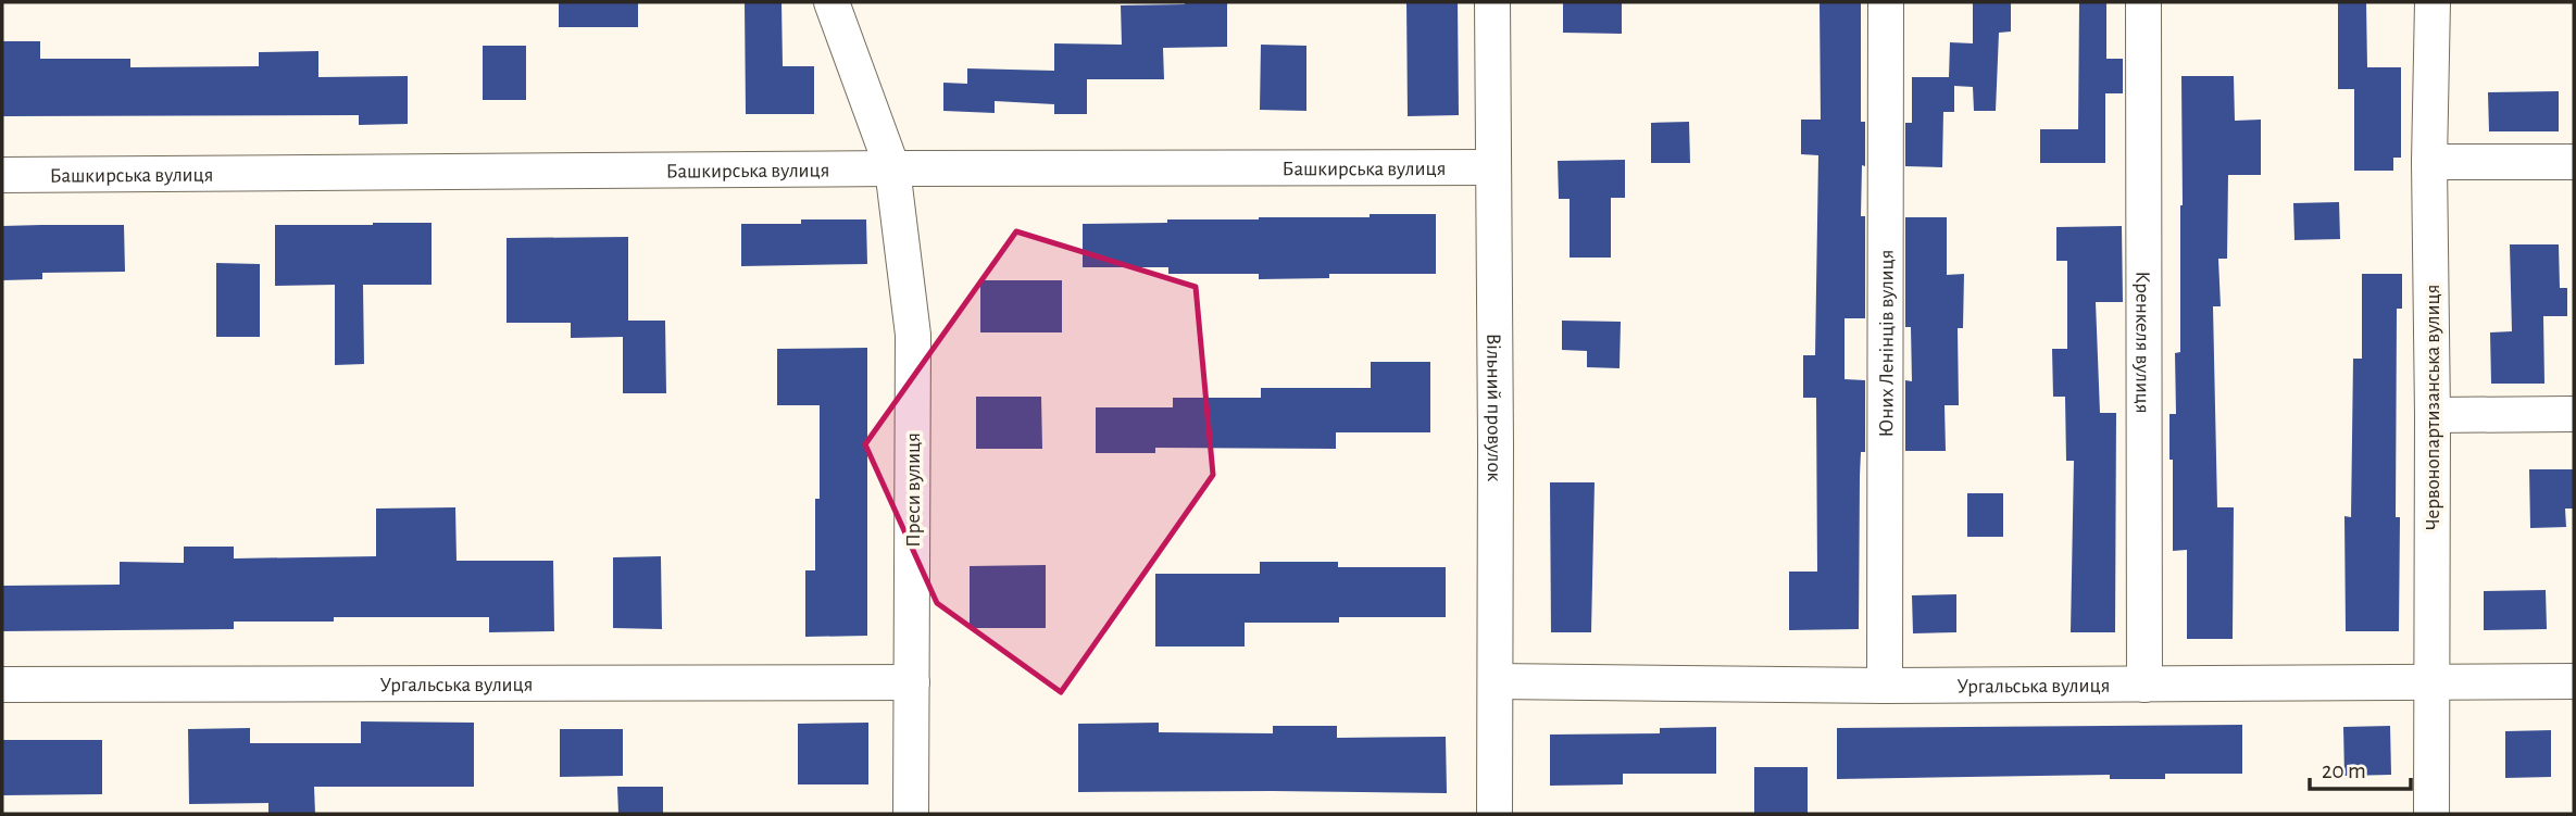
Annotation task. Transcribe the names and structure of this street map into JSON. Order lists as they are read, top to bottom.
{
  "streets": {
    "street": [
      "Башкирська вулиця",
      "Кренкеля вулиця",
      "Юних Ленінців вулиця",
      "Вільний провулок",
      "Червонопартизанська вулиця",
      "Преси вулиця",
      "Ургальська вулиця"
    ]
  },
  "crossings": [
    ["Башкирська вулиця", "Вільний провулок"],
    ["Башкирська вулиця", "Преси вулиця"],
    ["Кренкеля вулиця", "Ургальська вулиця"],
    ["Юних Ленінців вулиця", "Ургальська вулиця"],
    ["Вільний провулок", "Ургальська вулиця"],
    ["Червонопартизанська вулиця", "Ургальська вулиця"],
    ["Преси вулиця", "Ургальська вулиця"]
  ],
  "scale_bar": "20 m"
}
